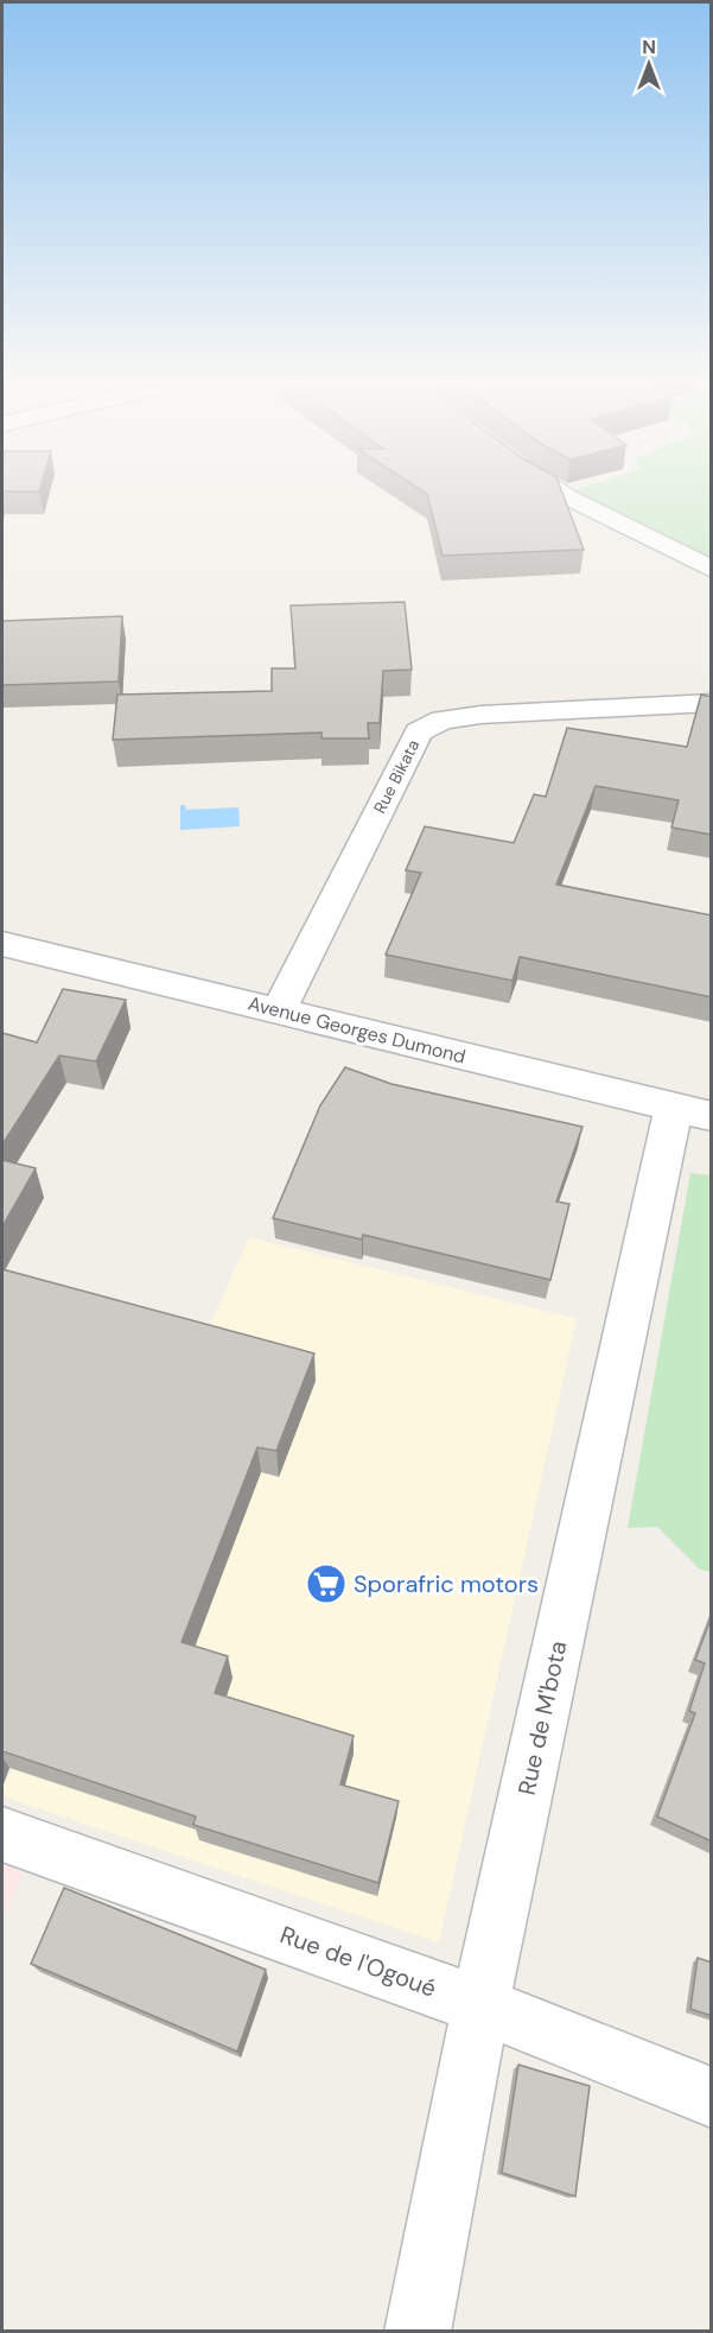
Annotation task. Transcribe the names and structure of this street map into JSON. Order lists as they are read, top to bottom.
{
  "streets": {
    "street": [
      "Rue Bikata",
      "Avenue Georges Dumond",
      "Rue de M'bota",
      "Rue de l'Ogoué"
    ]
  },
  "crossings": [
    ["Rue Bikata", "Avenue Georges Dumond"],
    ["Avenue Georges Dumond", "Rue de M'bota"],
    ["Rue de M'bota", "Rue de l'Ogoué"]
  ],
  "places": {
    "supermarket": ["Sporafric motors"]
  },
  "north": "top"
}
